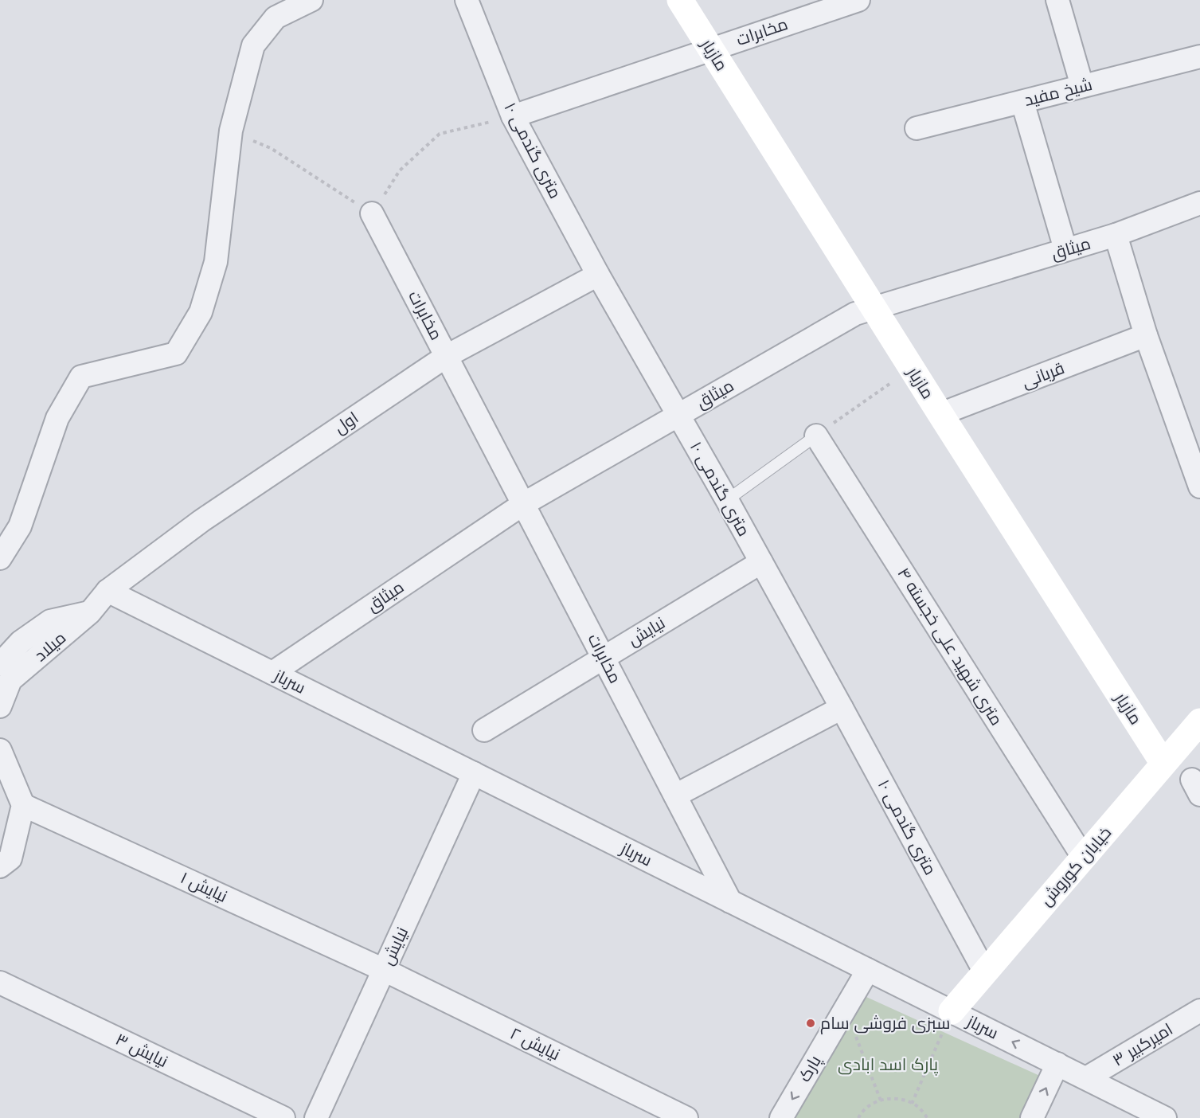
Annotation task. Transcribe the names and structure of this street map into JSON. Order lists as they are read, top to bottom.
{
  "streets": {
    "street": [
      "مخابرات",
      "مازیار",
      "شیخ مفید",
      "۱۰ متری گندمی",
      "میثاق",
      "قربانی",
      "اول",
      "نیایش",
      "میلاد",
      "۴ متری شهید علی خجسته",
      "سرباز",
      "خیابان کوروش",
      "نیایش ۱",
      "نیایش ۲",
      "امیرکبیر ۳",
      "نیایش ۳",
      "پارک"
    ]
  },
  "crossings": [
    ["مخابرات", "مازیار"],
    ["مخابرات", "۱۰ متری گندمی"],
    ["مخابرات", "میثاق"],
    ["مخابرات", "اول"],
    ["مخابرات", "نیایش"],
    ["مخابرات", "سرباز"],
    ["مازیار", "میثاق"],
    ["مازیار", "قربانی"],
    ["مازیار", "خیابان کوروش"],
    ["۱۰ متری گندمی", "میثاق"],
    ["۱۰ متری گندمی", "اول"],
    ["۱۰ متری گندمی", "نیایش"],
    ["۱۰ متری گندمی", "خیابان کوروش"],
    ["میثاق", "سرباز"],
    ["اول", "میلاد"],
    ["اول", "سرباز"],
    ["نیایش", "سرباز"],
    ["نیایش", "نیایش ۱"],
    ["نیایش", "نیایش ۲"],
    ["میلاد", "سرباز"],
    ["۴ متری شهید علی خجسته", "خیابان کوروش"],
    ["سرباز", "خیابان کوروش"],
    ["سرباز", "امیرکبیر ۳"],
    ["سرباز", "پارک"],
    ["نیایش ۱", "نیایش ۲"]
  ],
  "one_way": ["پارک"],
  "parks": ["پارک اسد ابادی"],
  "places": ["سبزی فروشی سام"]
}
